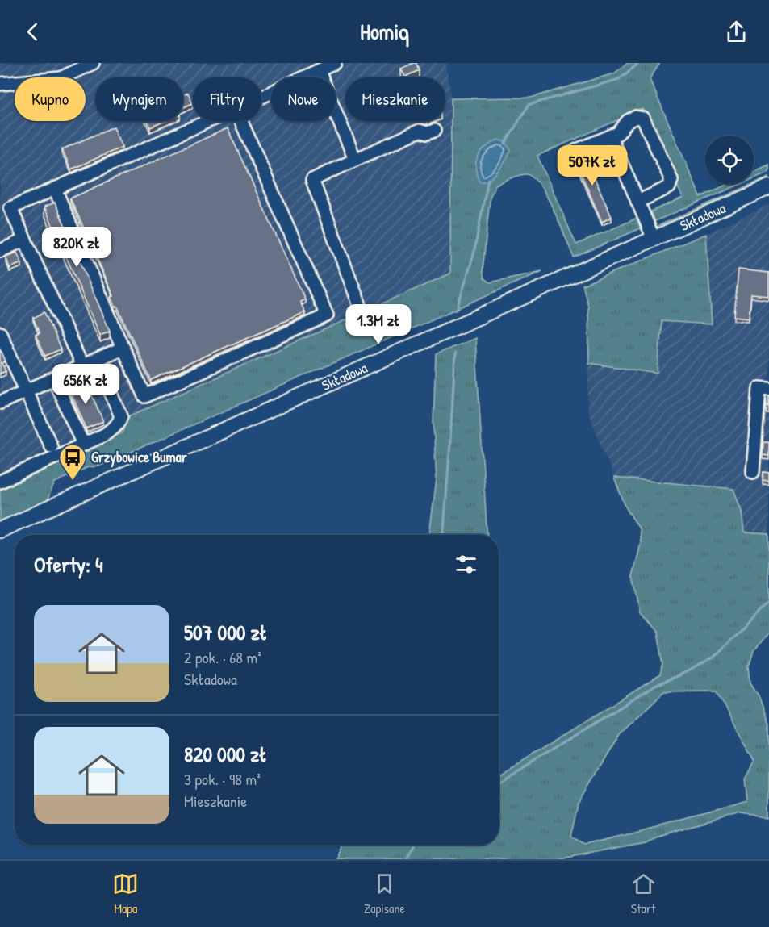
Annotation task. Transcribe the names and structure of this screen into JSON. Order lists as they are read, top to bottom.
{
  "streets": {
    "main road": ["Składowa"]
  },
  "places": {
    "bus stop": ["Grzybowice Bumar"]
  },
  "page": {
    "header": "Homiq",
    "chip": [
      "Kupno",
      "Wynajem",
      "Filtry",
      "Nowe",
      "Mieszkanie"
    ],
    "price": [
      "507K zł",
      "820K zł",
      "1.3M zł",
      "656K zł"
    ],
    "heading": "Oferty: 4",
    "list": [
      {
        "name": "507 000 zł",
        "note": "2 pok. · 68 m² · Składowa"
      },
      {
        "name": "820 000 zł",
        "note": "3 pok. · 98 m² · Mieszkanie"
      }
    ],
    "tabs": ["Mapa", "Zapisane", "Start"]
  }
}
